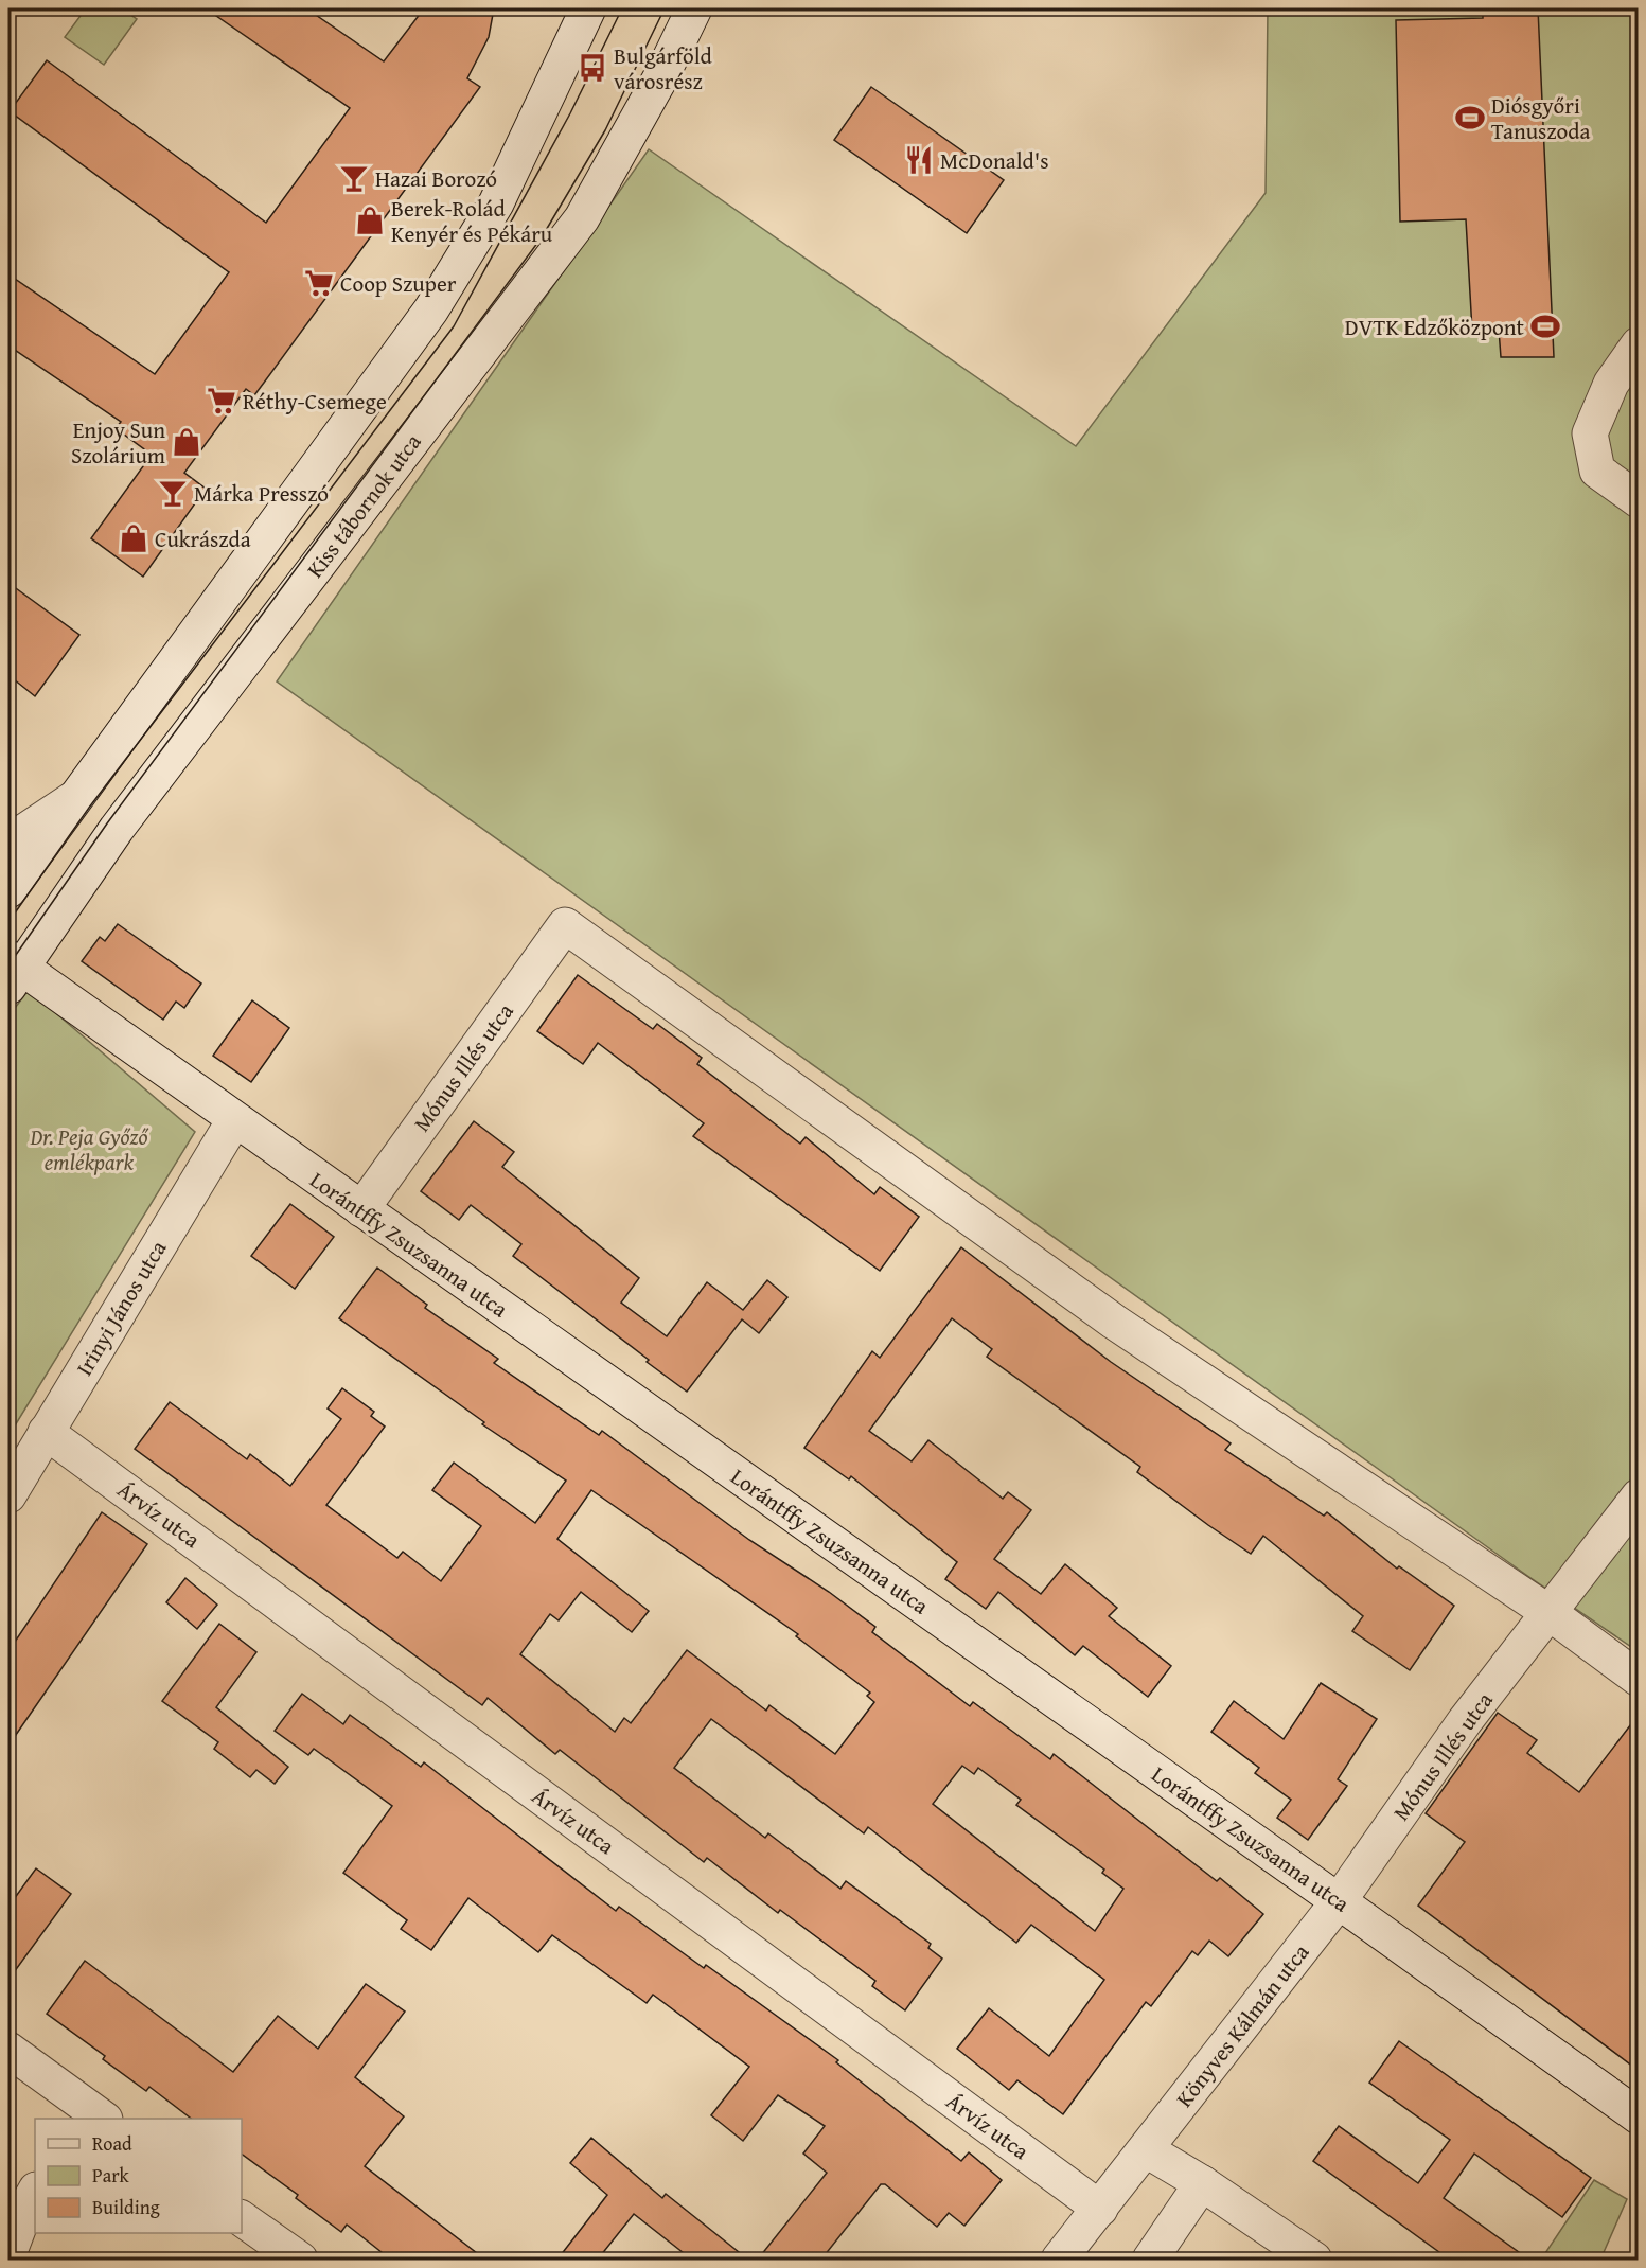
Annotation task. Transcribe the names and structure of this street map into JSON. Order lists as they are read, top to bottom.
{
  "streets": {
    "street": [
      "Kiss tábornok utca",
      "Mónus Illés utca",
      "Lorántffy Zsuzsanna utca",
      "Irinyi János utca",
      "Árvíz utca",
      "Könyves Kálmán utca"
    ]
  },
  "crossings": [
    ["Kiss tábornok utca", "Lorántffy Zsuzsanna utca"],
    ["Mónus Illés utca", "Lorántffy Zsuzsanna utca"],
    ["Mónus Illés utca", "Könyves Kálmán utca"],
    ["Lorántffy Zsuzsanna utca", "Irinyi János utca"],
    ["Lorántffy Zsuzsanna utca", "Könyves Kálmán utca"],
    ["Irinyi János utca", "Árvíz utca"],
    ["Árvíz utca", "Könyves Kálmán utca"]
  ],
  "parks": ["Dr. Peja Győző emlékpark"],
  "places": {
    "bus stop": ["Bulgárföld városrész"],
    "sports": ["Diósgyőri Tanuszoda", "DVTK Edzőközpont"],
    "restaurant": ["McDonald's"],
    "bar": ["Hazai Borozó", "Márka Presszó"],
    "shop": ["Berek-Rolád Kenyér és Pékáru", "Enjoy Sun Szolárium", "Cukrászda"],
    "supermarket": ["Coop Szuper", "Réthy-Csemege"]
  },
  "legend": ["Road", "Park", "Building"]
}
